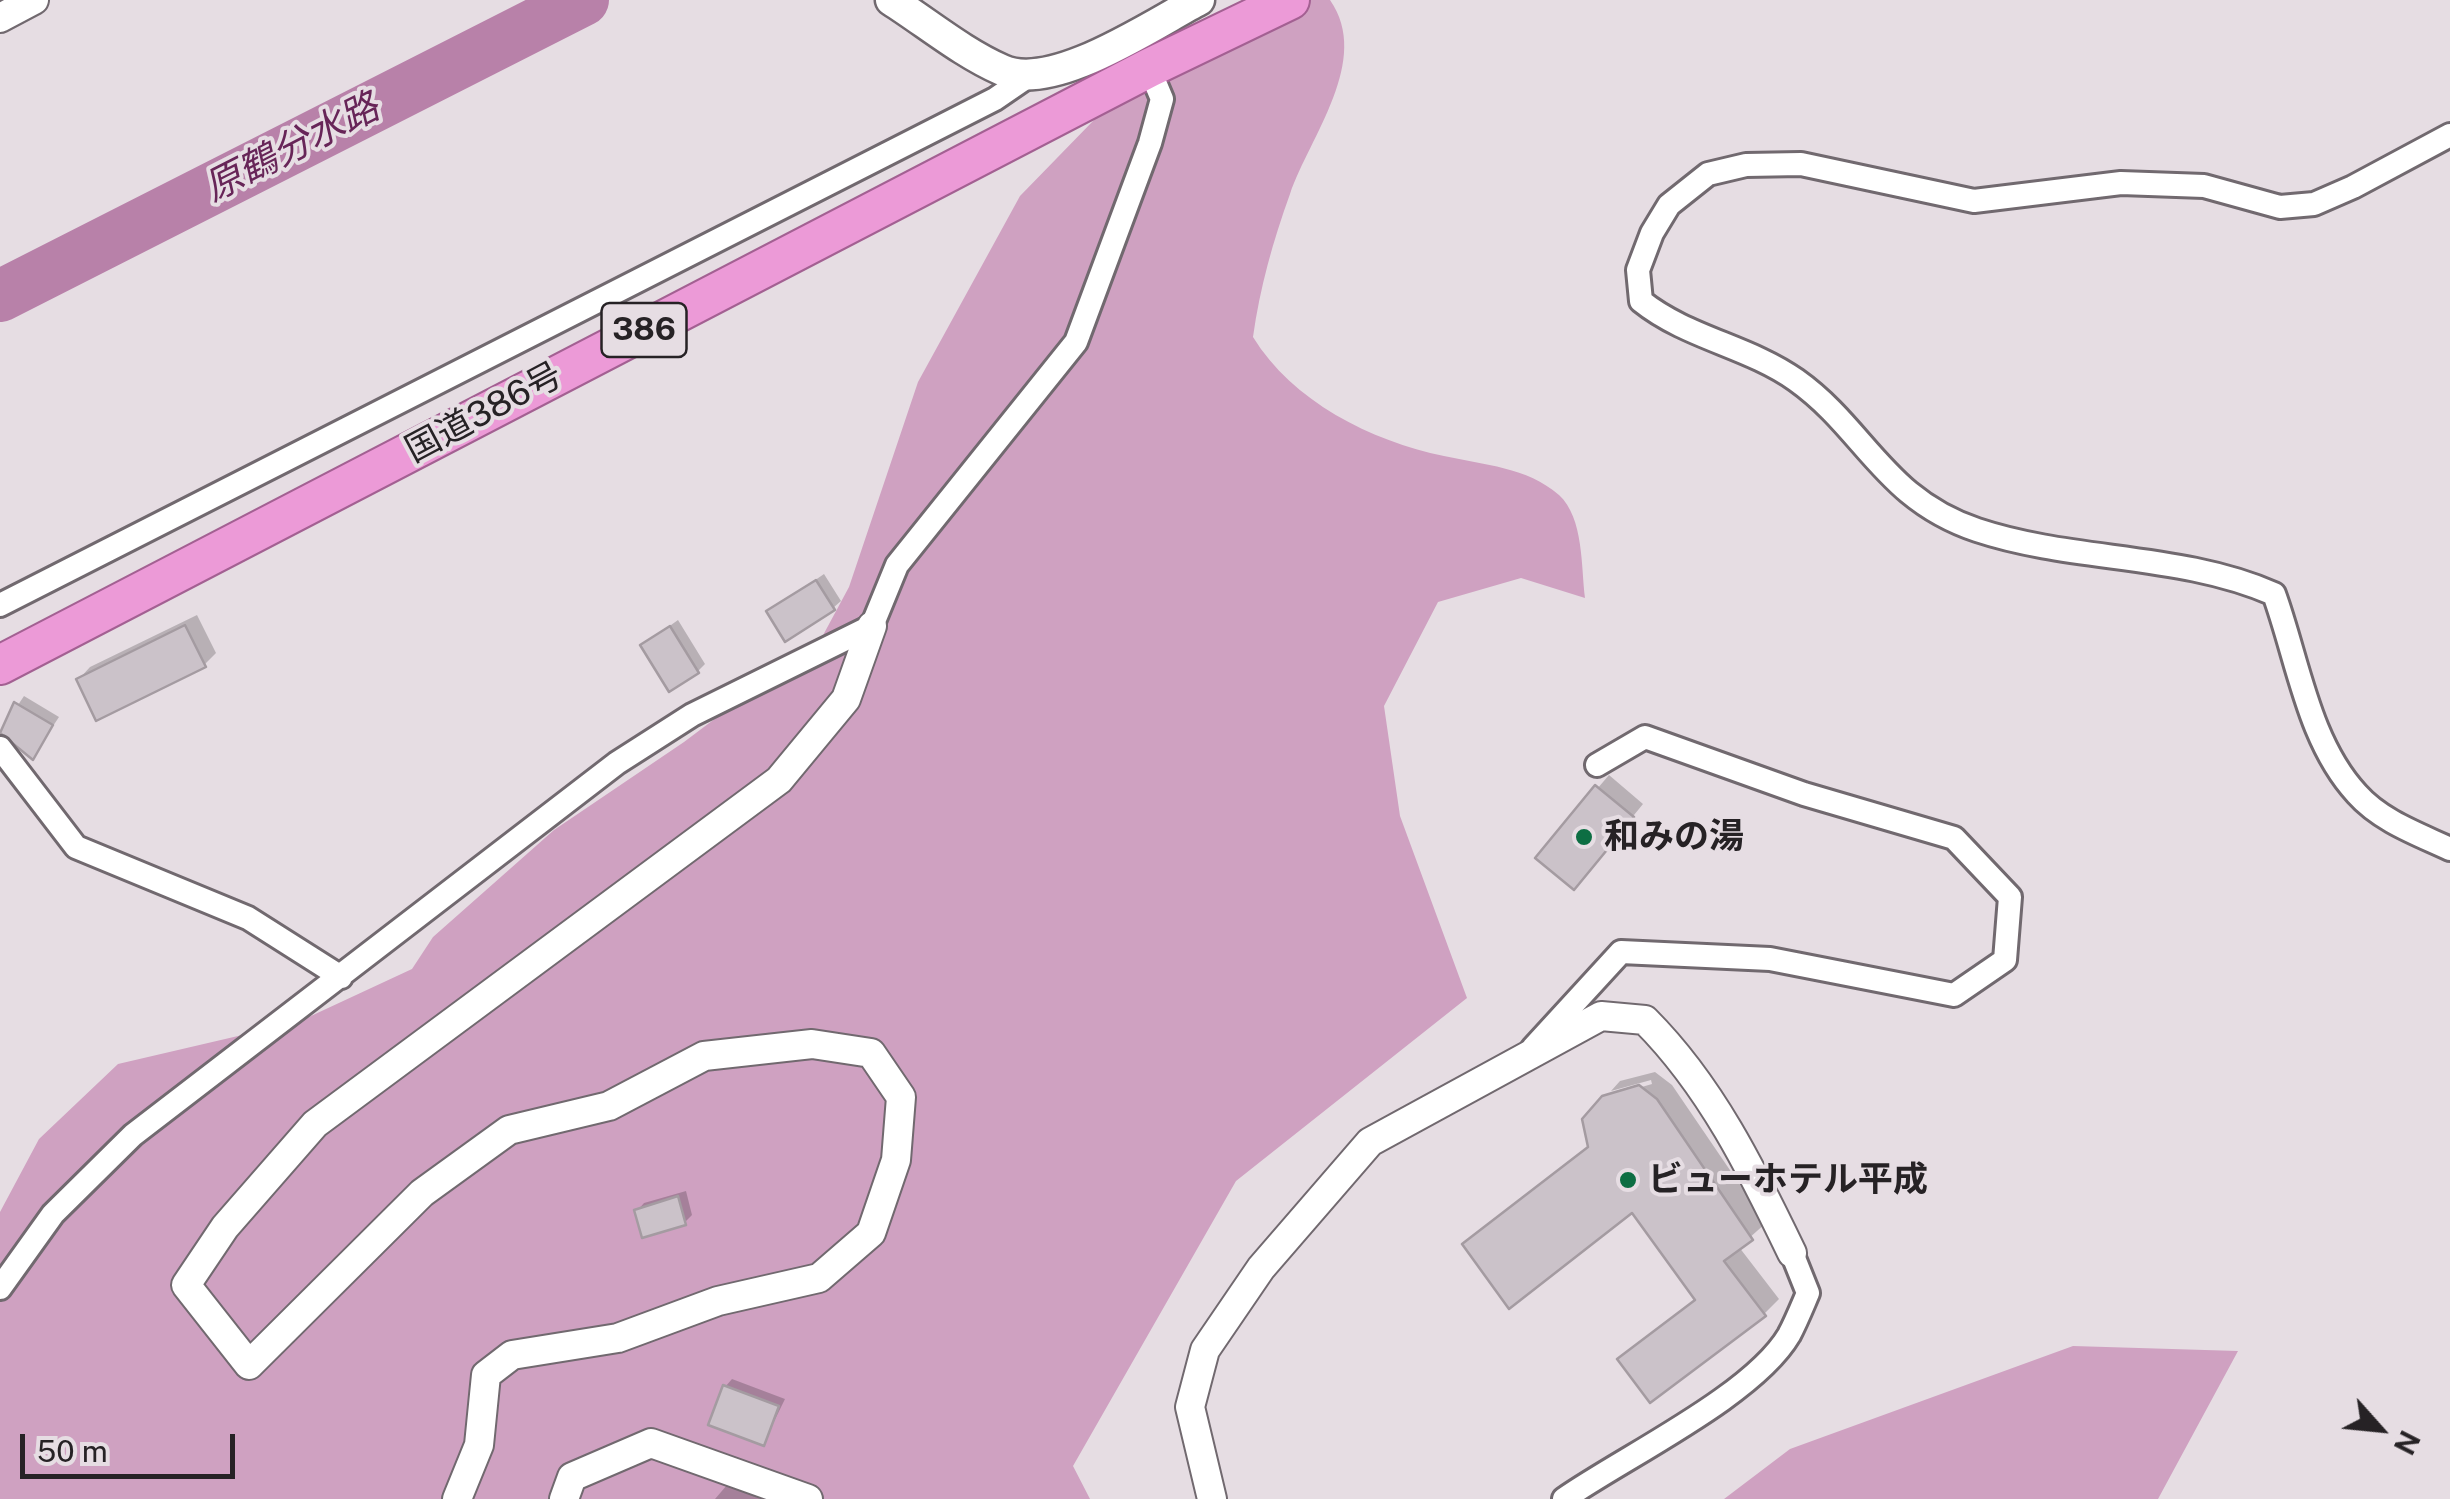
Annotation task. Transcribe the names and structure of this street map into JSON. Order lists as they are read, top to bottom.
{
  "streets": {
    "highway": ["386", "国道386号"]
  },
  "water": ["原鶴分水路"],
  "places": ["和みの湯", "ビューホテル平成"],
  "scale_bar": "50 m",
  "north": "bottom right"
}
